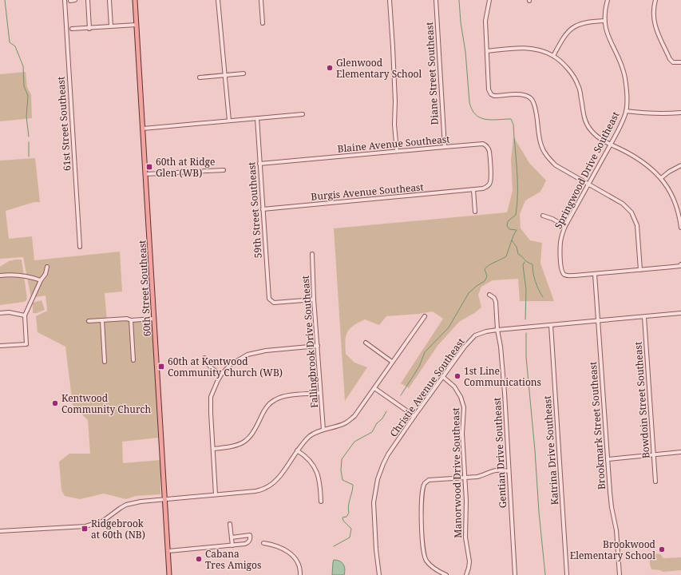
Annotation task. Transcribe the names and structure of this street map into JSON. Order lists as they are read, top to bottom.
{
  "streets": {
    "main road": ["60th Street Southeast"],
    "street": [
      "Diane Street Southeast",
      "61st Street Southeast",
      "Blaine Avenue Southeast",
      "Springwood Drive Southeast",
      "Burgis Avenue Southeast",
      "59th Street Southeast",
      "Fallingbrook Drive Southeast",
      "Christie Avenue Southeast",
      "Bowdoin Street Southeast",
      "Brookmark Street Southeast",
      "Katrina Drive Southeast",
      "Gentian Drive Southeast",
      "Manorwood Drive Southeast"
    ]
  },
  "crossings": [
    ["Diane Street Southeast", "Blaine Avenue Southeast"],
    ["Blaine Avenue Southeast", "Burgis Avenue Southeast"],
    ["Blaine Avenue Southeast", "59th Street Southeast"],
    ["Springwood Drive Southeast", "Brookmark Street Southeast"],
    ["Burgis Avenue Southeast", "59th Street Southeast"],
    ["59th Street Southeast", "Fallingbrook Drive Southeast"],
    ["Christie Avenue Southeast", "Bowdoin Street Southeast"],
    ["Christie Avenue Southeast", "Brookmark Street Southeast"],
    ["Christie Avenue Southeast", "Katrina Drive Southeast"],
    ["Christie Avenue Southeast", "Gentian Drive Southeast"],
    ["Christie Avenue Southeast", "Manorwood Drive Southeast"]
  ],
  "places": {
    "other": [
      "Glenwood Elementary School",
      "1st Line Communications",
      "Kentwood Community Church",
      "Brookwood Elementary School",
      "Cabana Tres Amigos"
    ],
    "transit": ["60th at Ridge Glen (WB)", "60th at Kentwood Community Church (WB)", "Ridgebrook at 60th (NB)"]
  }
}
